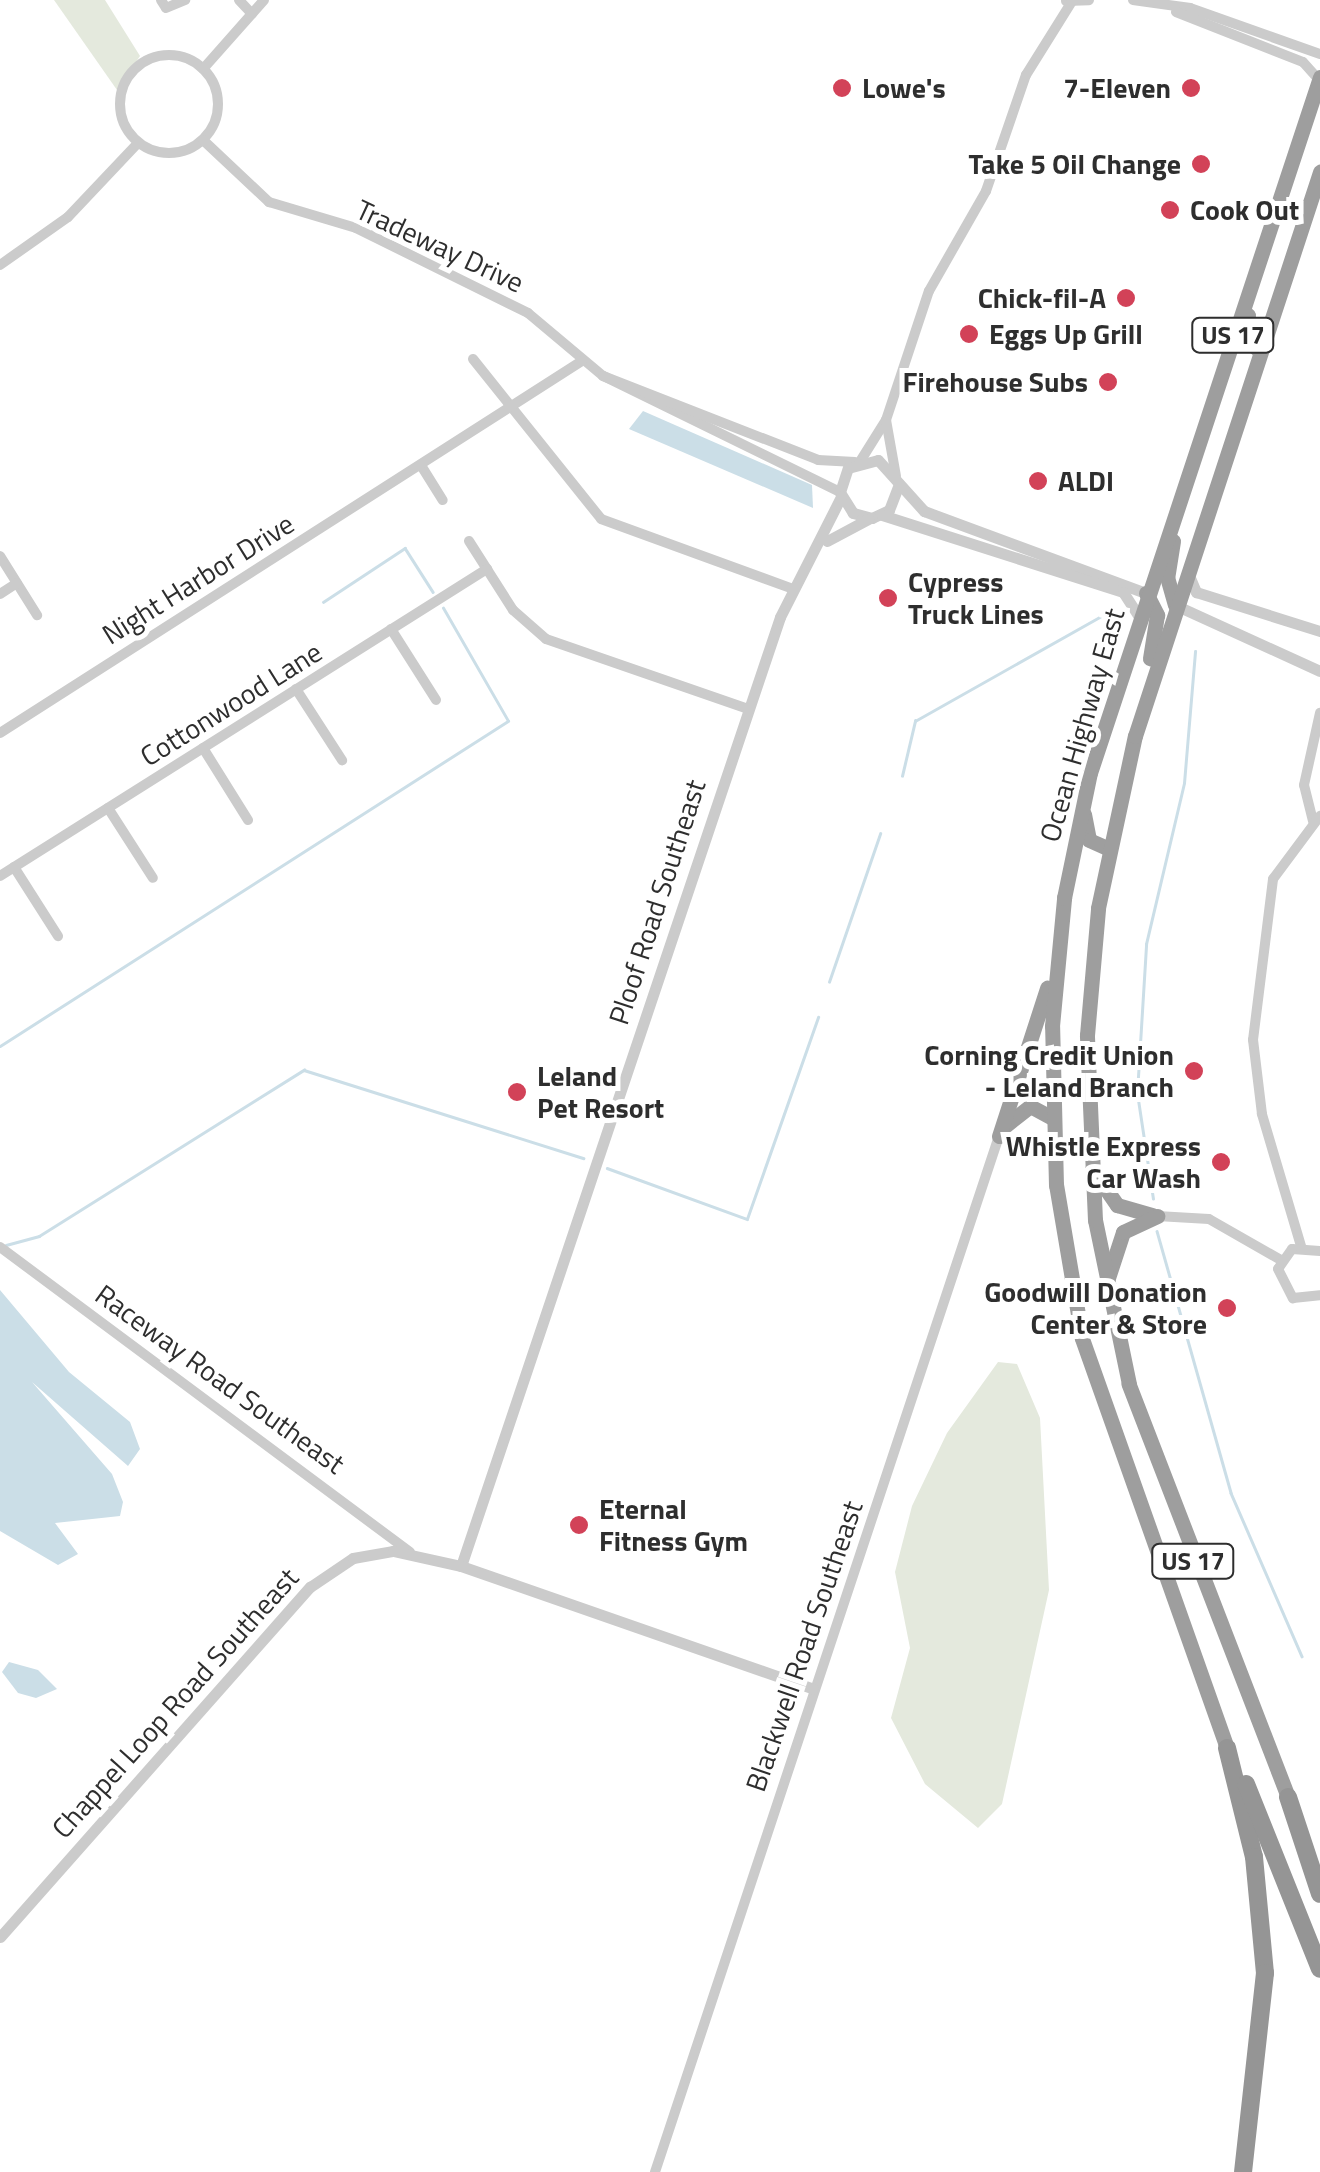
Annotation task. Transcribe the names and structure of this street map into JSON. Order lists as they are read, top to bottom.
{
  "streets": {
    "highway": ["US 17", "Ocean Highway East"],
    "street": [
      "Tradeway Drive",
      "Night Harbor Drive",
      "Cottonwood Lane",
      "Ploof Road Southeast",
      "Raceway Road Southeast",
      "Blackwell Road Southeast",
      "Chappel Loop Road Southeast"
    ]
  },
  "crossings": [
    ["Tradeway Drive", "Night Harbor Drive"],
    ["Tradeway Drive", "Ploof Road Southeast"],
    ["US 17", "Ocean Highway East"],
    ["Ploof Road Southeast", "Chappel Loop Road Southeast"],
    ["Raceway Road Southeast", "Chappel Loop Road Southeast"],
    ["Blackwell Road Southeast", "Chappel Loop Road Southeast"]
  ],
  "places": [
    "Lowe's",
    "7-Eleven",
    "Take 5 Oil Change",
    "Cook Out",
    "Chick-fil-A",
    "Eggs Up Grill",
    "Firehouse Subs",
    "ALDI",
    "Cypress Truck Lines",
    "Corning Credit Union - Leland Branch",
    "Leland Pet Resort",
    "Whistle Express Car Wash",
    "Goodwill Donation Center & Store",
    "Eternal Fitness Gym"
  ]
}
